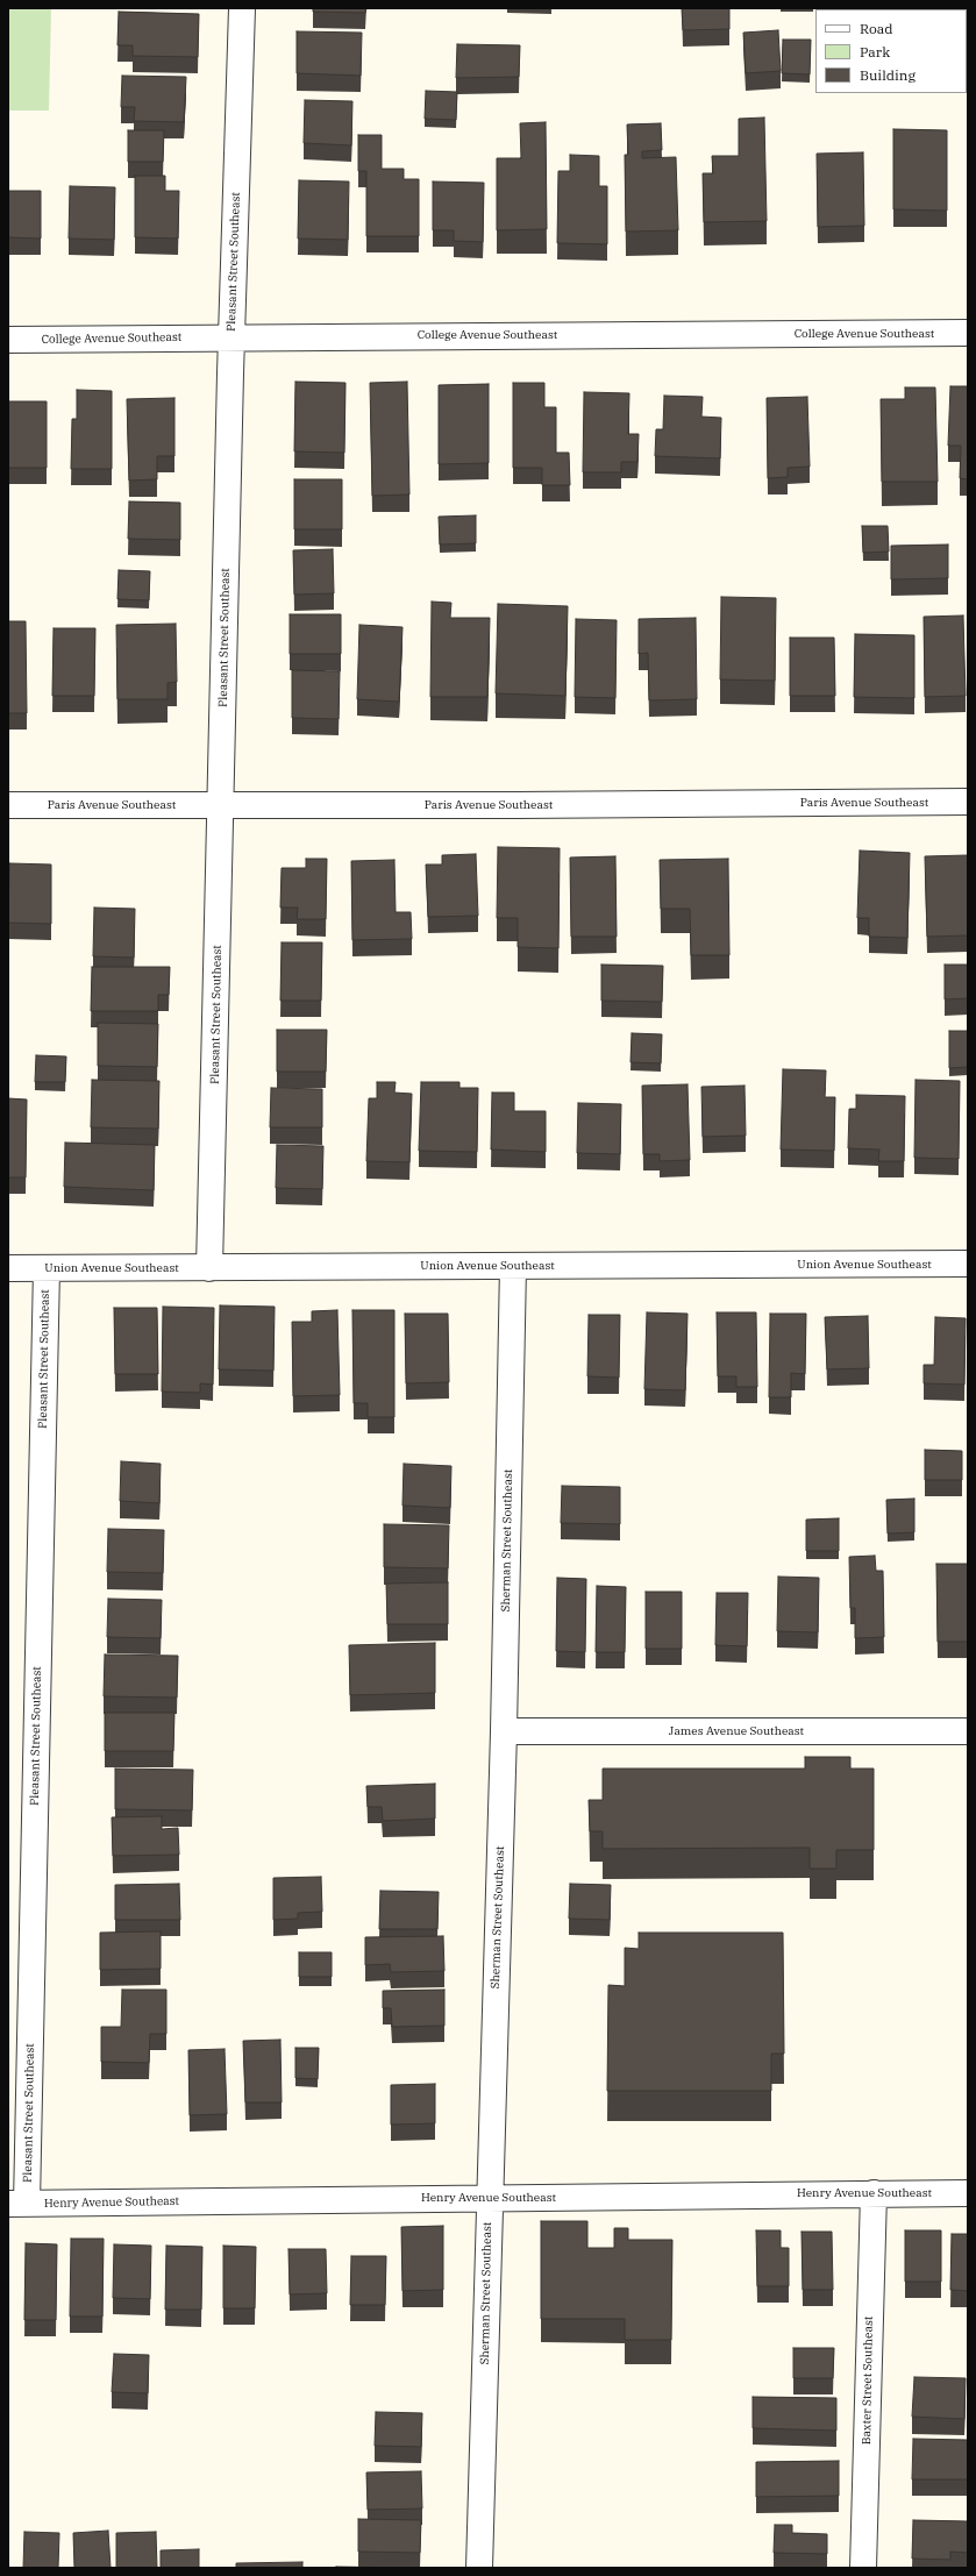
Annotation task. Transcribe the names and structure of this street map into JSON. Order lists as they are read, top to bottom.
{
  "streets": {
    "street": [
      "Pleasant Street Southeast",
      "College Avenue Southeast",
      "Paris Avenue Southeast",
      "Union Avenue Southeast",
      "Sherman Street Southeast",
      "James Avenue Southeast",
      "Henry Avenue Southeast",
      "Baxter Street Southeast"
    ]
  },
  "crossings": [
    ["Pleasant Street Southeast", "College Avenue Southeast"],
    ["Pleasant Street Southeast", "Paris Avenue Southeast"],
    ["Pleasant Street Southeast", "Union Avenue Southeast"],
    ["Pleasant Street Southeast", "Henry Avenue Southeast"],
    ["Union Avenue Southeast", "Sherman Street Southeast"],
    ["Sherman Street Southeast", "James Avenue Southeast"],
    ["Sherman Street Southeast", "Henry Avenue Southeast"],
    ["Henry Avenue Southeast", "Baxter Street Southeast"]
  ],
  "legend": ["Road", "Park", "Building"]
}
